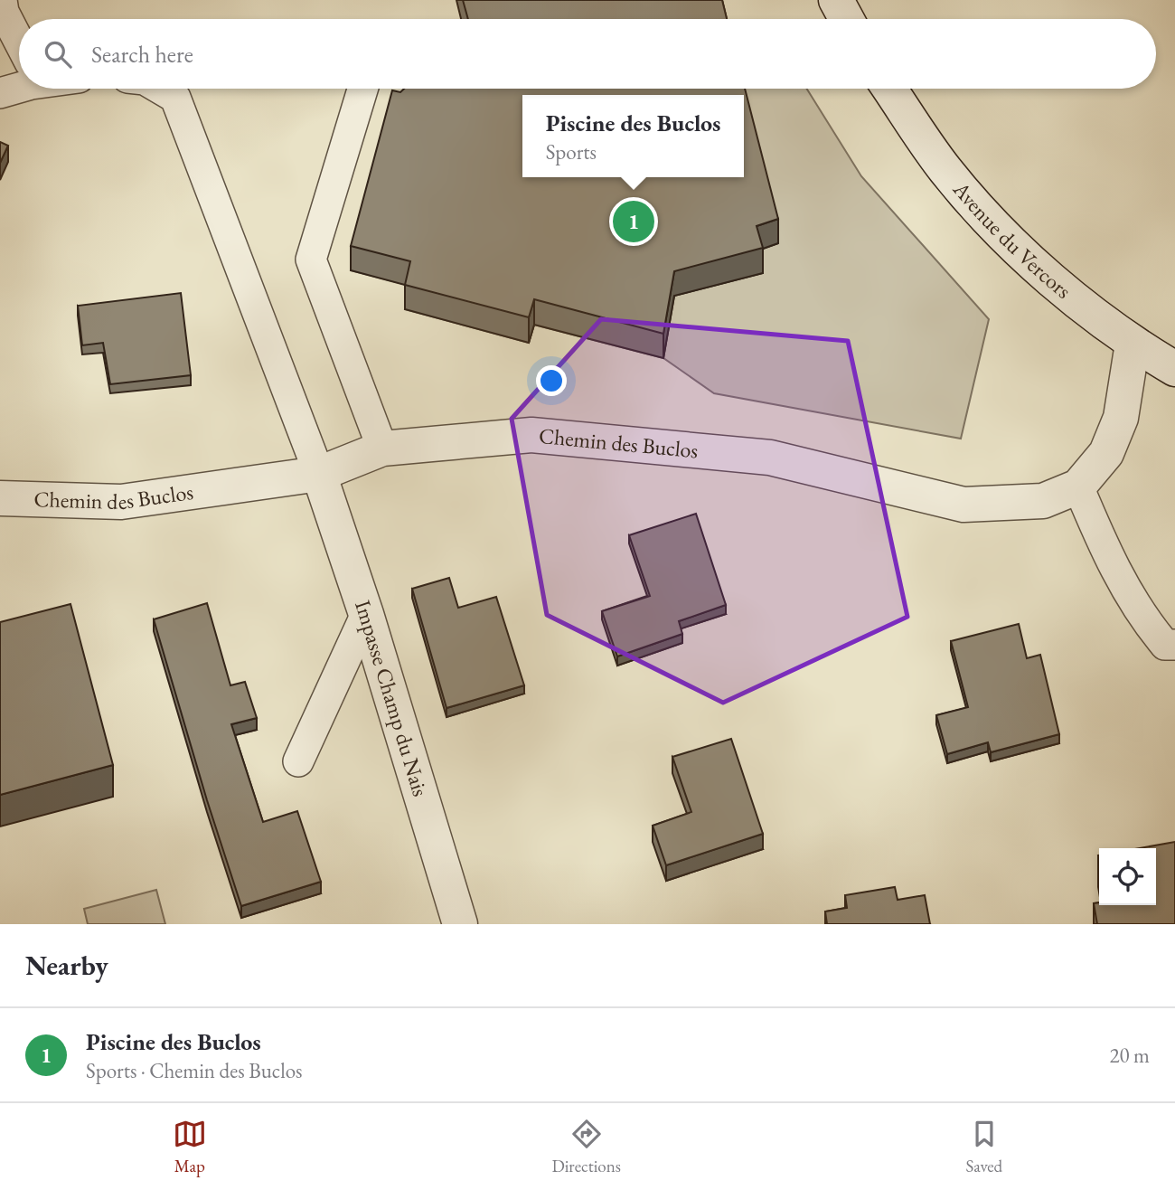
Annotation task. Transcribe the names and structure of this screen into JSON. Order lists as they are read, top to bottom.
{
  "streets": {
    "street": ["Avenue du Vercors", "Chemin des Buclos", "Impasse Champ du Nais"]
  },
  "crossings": [
    ["Avenue du Vercors", "Chemin des Buclos"],
    ["Chemin des Buclos", "Impasse Champ du Nais"]
  ],
  "page": {
    "search": "Search here",
    "popup": ["Piscine des Buclos", "Sports"],
    "pins": "1",
    "heading": "Nearby",
    "list": [
      {
        "mark": "1",
        "name": "Piscine des Buclos",
        "note": "Sports · Chemin des Buclos",
        "value": "20 m"
      }
    ],
    "nav": ["Map", "Directions", "Saved"]
  }
}
